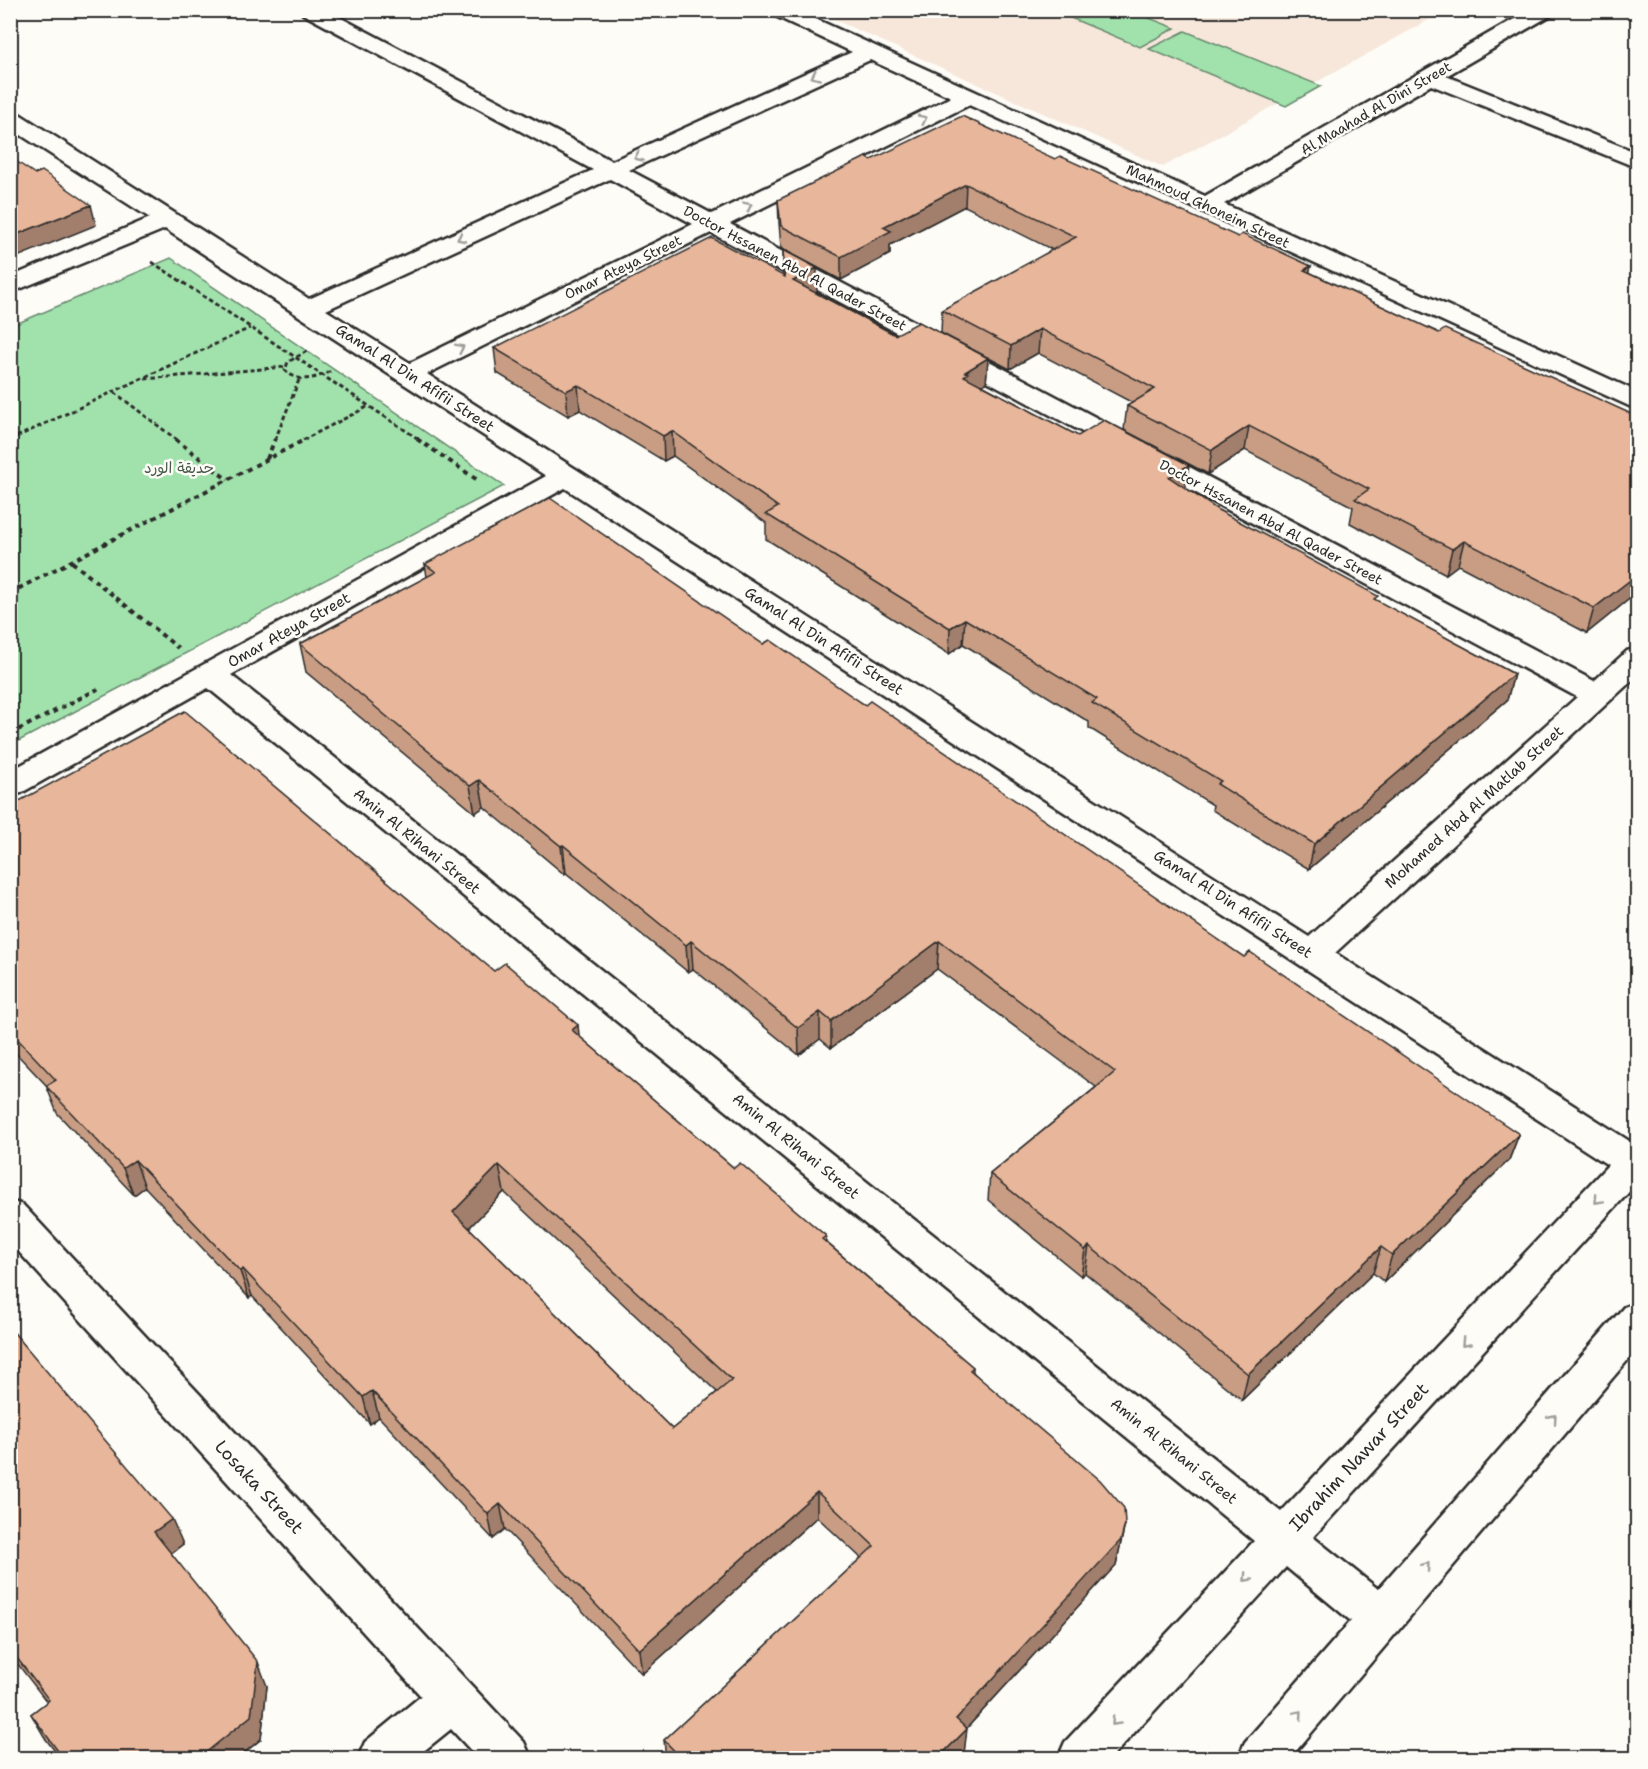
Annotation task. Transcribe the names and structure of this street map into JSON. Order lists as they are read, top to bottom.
{
  "streets": {
    "street": [
      "Al Maahad Al Dini Street",
      "Mahmoud Ghoneim Street",
      "Omar Ateya Street",
      "Doctor Hssanen Abd Al Qader Street",
      "Gamal Al Din Afifii Street",
      "Mohamed Abd Al Matlab Street",
      "Amin Al Rihani Street",
      "Ibrahim Nawar Street",
      "Losaka Street"
    ]
  },
  "crossings": [
    ["Al Maahad Al Dini Street", "Mahmoud Ghoneim Street"],
    ["Mahmoud Ghoneim Street", "Omar Ateya Street"],
    ["Omar Ateya Street", "Doctor Hssanen Abd Al Qader Street"],
    ["Omar Ateya Street", "Gamal Al Din Afifii Street"],
    ["Omar Ateya Street", "Amin Al Rihani Street"],
    ["Doctor Hssanen Abd Al Qader Street", "Mohamed Abd Al Matlab Street"],
    ["Gamal Al Din Afifii Street", "Mohamed Abd Al Matlab Street"],
    ["Gamal Al Din Afifii Street", "Ibrahim Nawar Street"],
    ["Amin Al Rihani Street", "Ibrahim Nawar Street"]
  ],
  "parks": ["حديقة الورد"]
}
